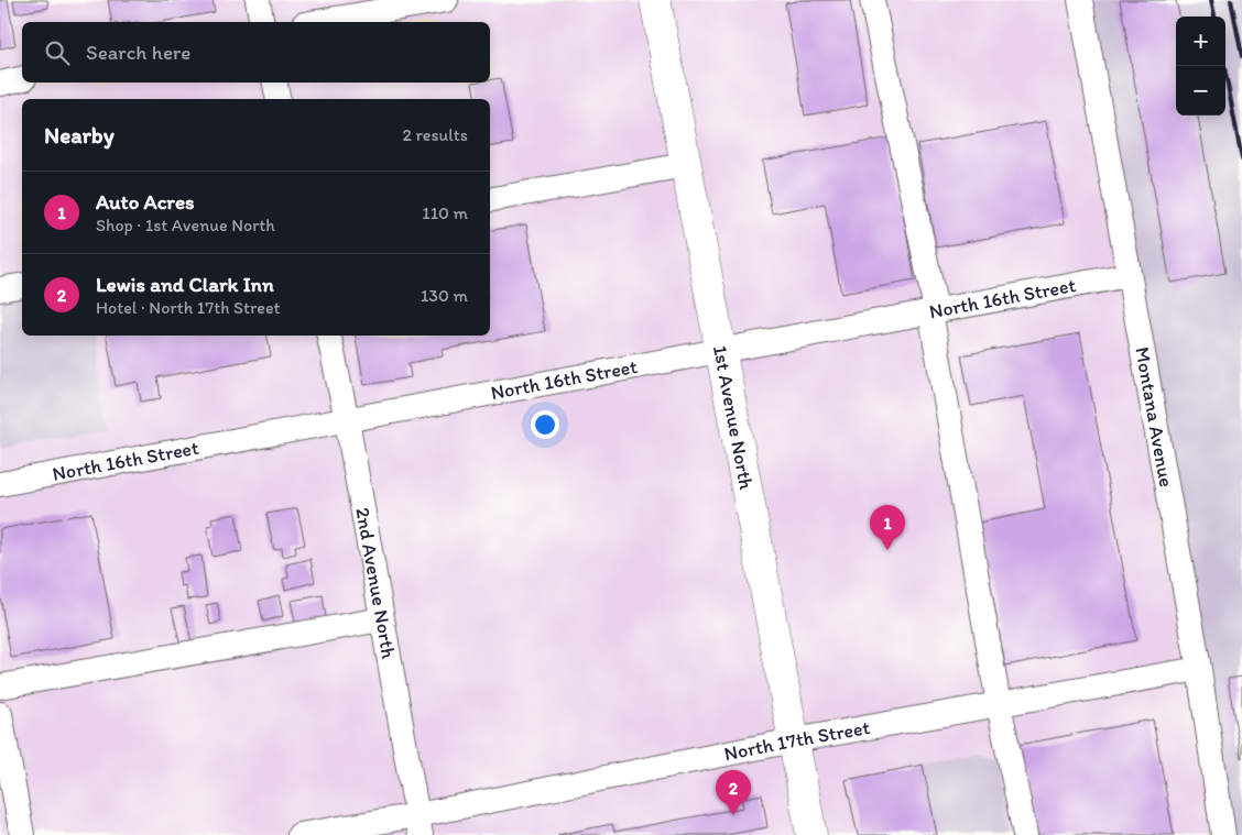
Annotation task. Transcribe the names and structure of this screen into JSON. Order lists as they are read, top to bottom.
{
  "streets": {
    "main road": ["1st Avenue North"],
    "street": [
      "North 16th Street",
      "Montana Avenue",
      "2nd Avenue North",
      "North 17th Street"
    ]
  },
  "crossings": [
    ["North 16th Street", "1st Avenue North"],
    ["North 16th Street", "Montana Avenue"],
    ["North 16th Street", "2nd Avenue North"],
    ["1st Avenue North", "North 17th Street"],
    ["Montana Avenue", "North 17th Street"],
    ["2nd Avenue North", "North 17th Street"]
  ],
  "page": {
    "map_buttons": ["+", "−"],
    "search": "Search here",
    "heading": ["Nearby", "2 results"],
    "list": [
      {
        "mark": "1",
        "name": "Auto Acres",
        "note": "Shop · 1st Avenue North",
        "value": "110 m"
      },
      {
        "mark": "2",
        "name": "Lewis and Clark Inn",
        "note": "Hotel · North 17th Street",
        "value": "130 m"
      }
    ],
    "pins": ["1", "2"]
  }
}
